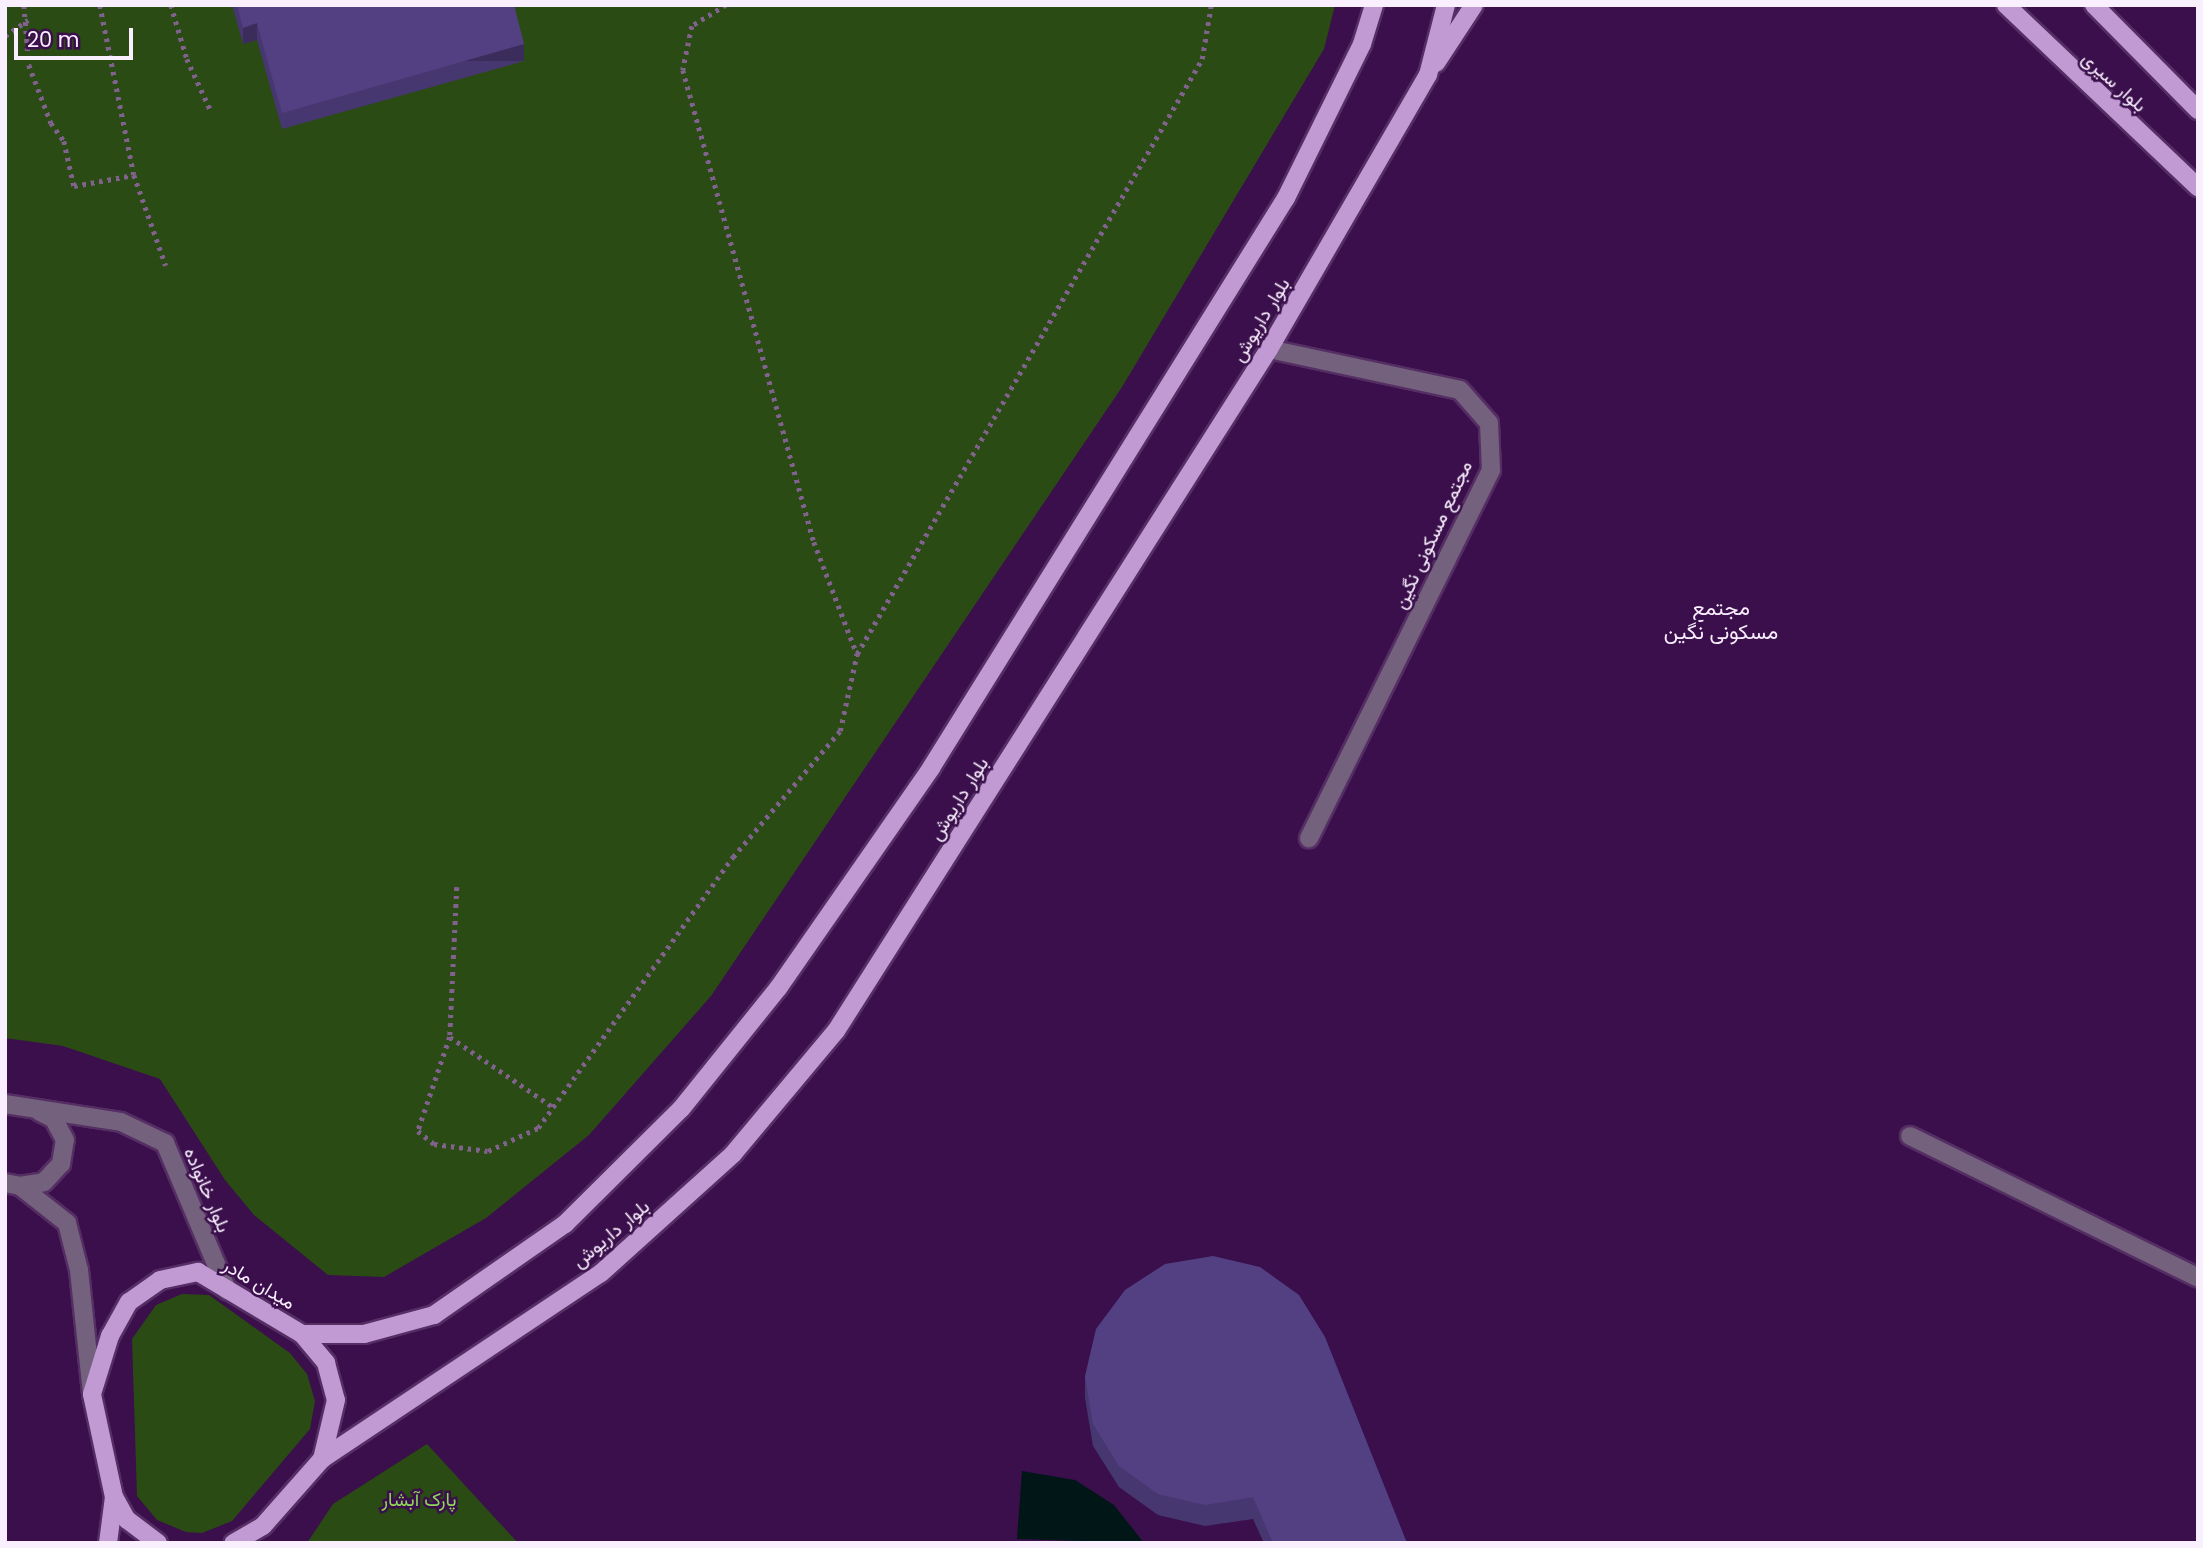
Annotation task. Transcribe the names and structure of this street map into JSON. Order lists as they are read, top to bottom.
{
  "streets": {
    "main road": ["بلوار سیری", "بلوار داریوش", "میدان مادر"],
    "street": ["مجتمع مسکونی نگین", "بلوار خانواده"]
  },
  "crossings": [
    ["بلوار داریوش", "مجتمع مسکونی نگین"],
    ["بلوار داریوش", "میدان مادر"],
    ["بلوار خانواده", "میدان مادر"]
  ],
  "districts": ["مجتمع مسکونی نگین"],
  "parks": ["پارک آبشار"],
  "scale_bar": "20 m"
}
